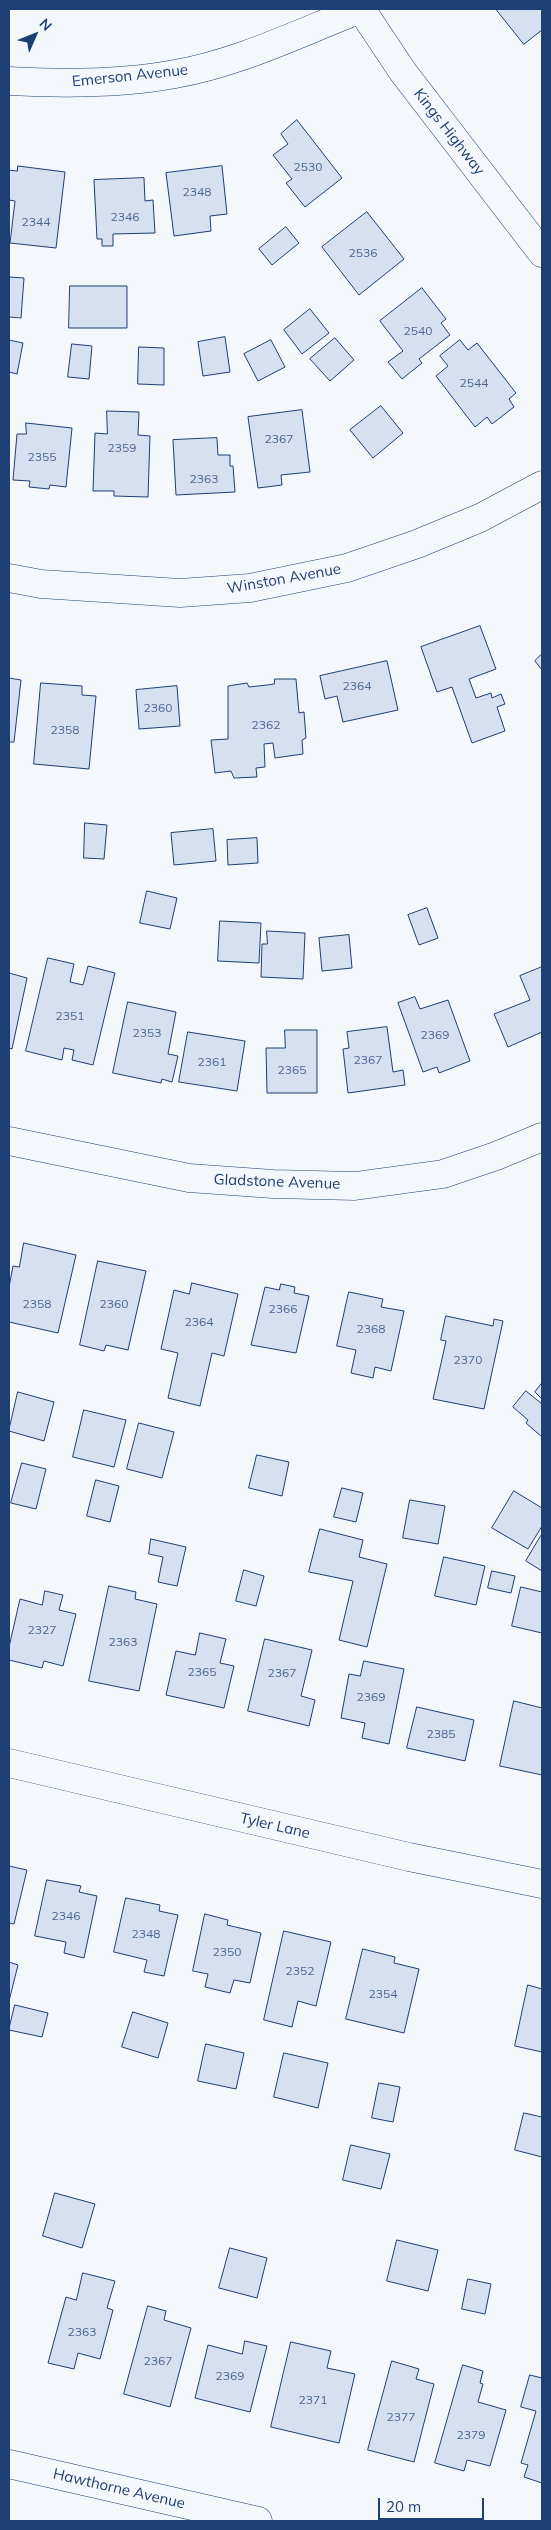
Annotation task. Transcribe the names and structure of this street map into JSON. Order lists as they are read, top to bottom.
{
  "streets": {
    "street": [
      "Emerson Avenue",
      "Kings Highway",
      "Winston Avenue",
      "Gladstone Avenue",
      "Tyler Lane",
      "Hawthorne Avenue"
    ]
  },
  "crossings": [
    ["Emerson Avenue", "Kings Highway"]
  ],
  "house_numbers": [
    "2530",
    "2348",
    "2346",
    "2344",
    "2536",
    "2540",
    "2544",
    "2367",
    "2359",
    "2355",
    "2363",
    "2364",
    "2360",
    "2362",
    "2358",
    "2351",
    "2353",
    "2369",
    "2367",
    "2361",
    "2365",
    "2358",
    "2360",
    "2366",
    "2364",
    "2368",
    "2370",
    "2327",
    "2363",
    "2365",
    "2367",
    "2369",
    "2385",
    "2346",
    "2348",
    "2350",
    "2352",
    "2354",
    "2363",
    "2367",
    "2369",
    "2371",
    "2377",
    "2379"
  ],
  "scale_bar": "20 m",
  "north": "top right"
}
